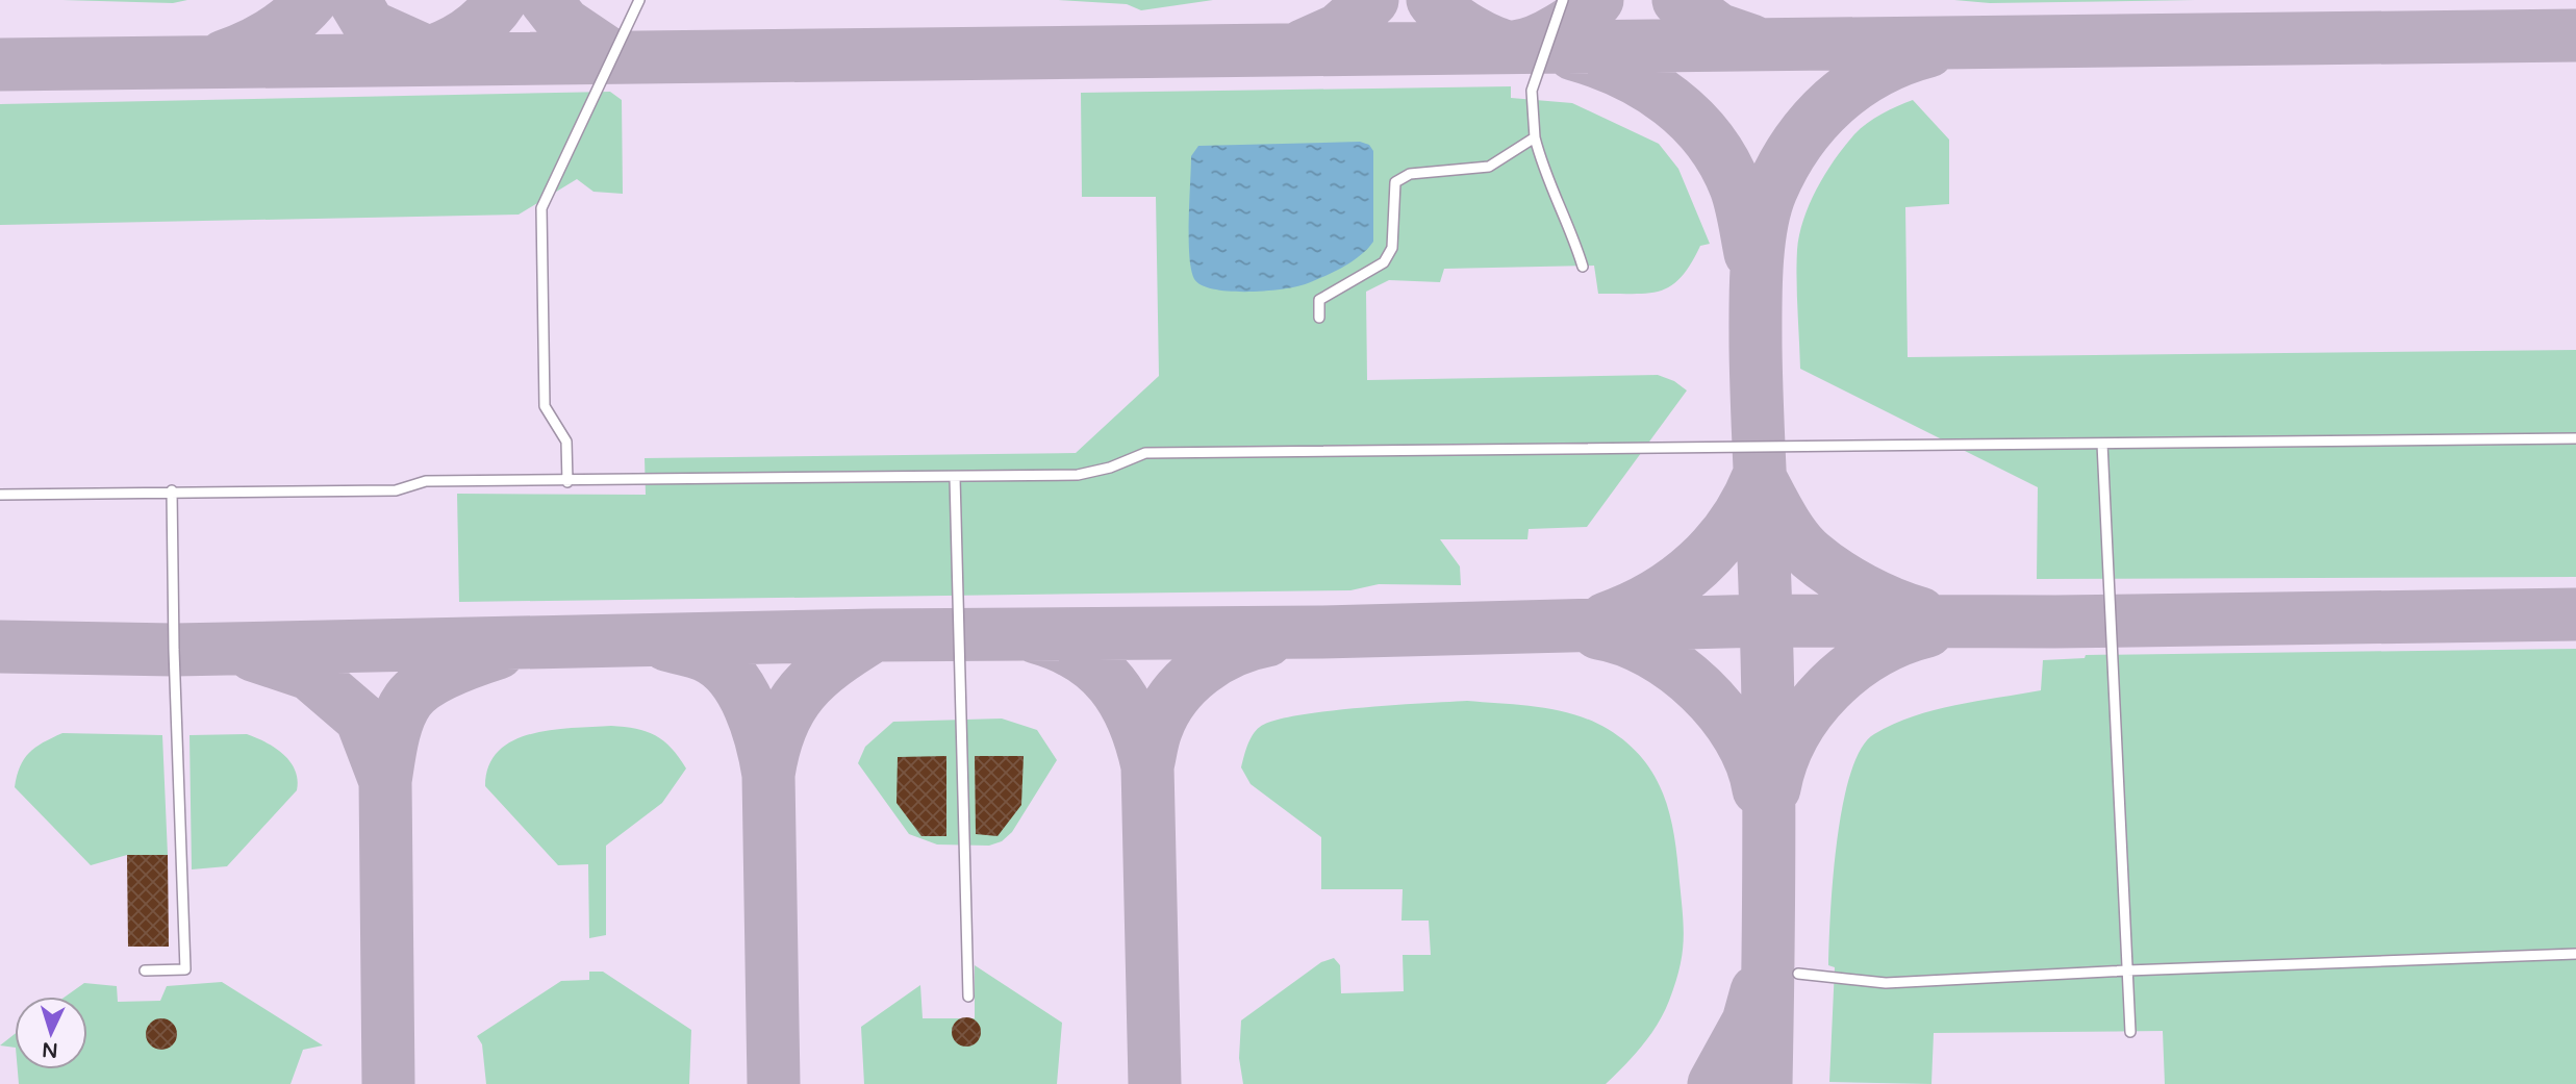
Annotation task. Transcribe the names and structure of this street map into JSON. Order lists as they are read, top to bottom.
{
  "north": "bottom"
}
